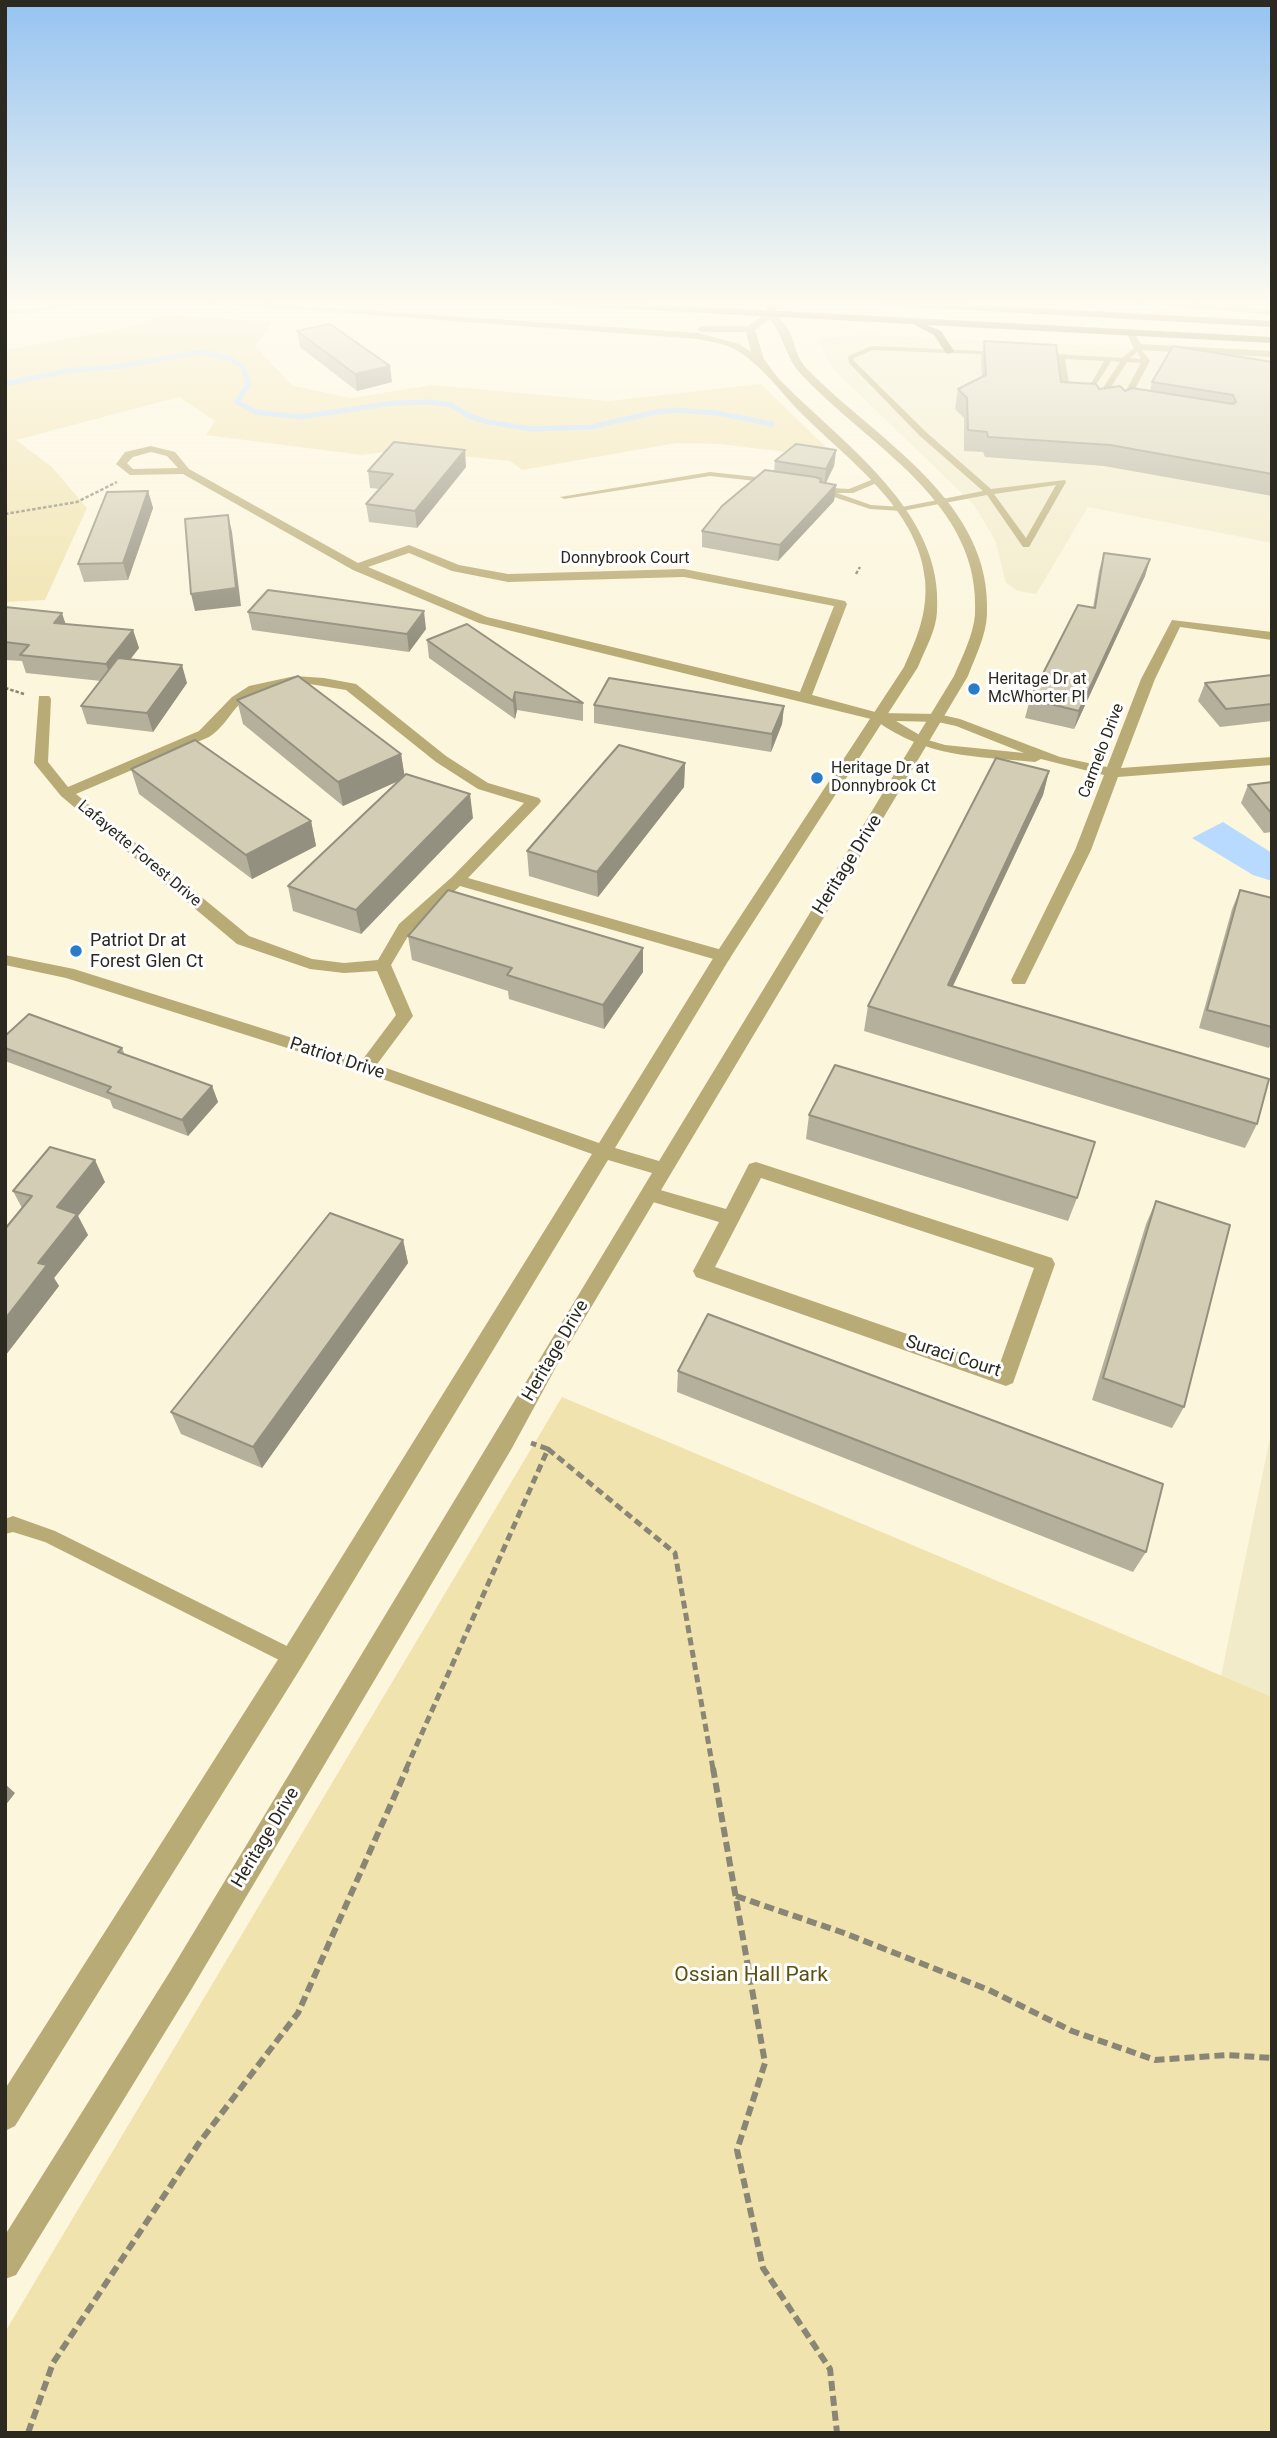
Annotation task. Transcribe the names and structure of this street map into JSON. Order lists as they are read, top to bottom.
{
  "streets": {
    "street": [
      "Donnybrook Court",
      "Carmelo Drive",
      "Lafayette Forest Drive",
      "Heritage Drive",
      "Patriot Drive",
      "Suraci Court"
    ]
  },
  "crossings": [
    ["Heritage Drive", "Patriot Drive"]
  ],
  "parks": ["Ossian Hall Park"],
  "places": ["Heritage Dr at McWhorter Pl", "Heritage Dr at Donnybrook Ct", "Patriot Dr at Forest Glen Ct"]
}
